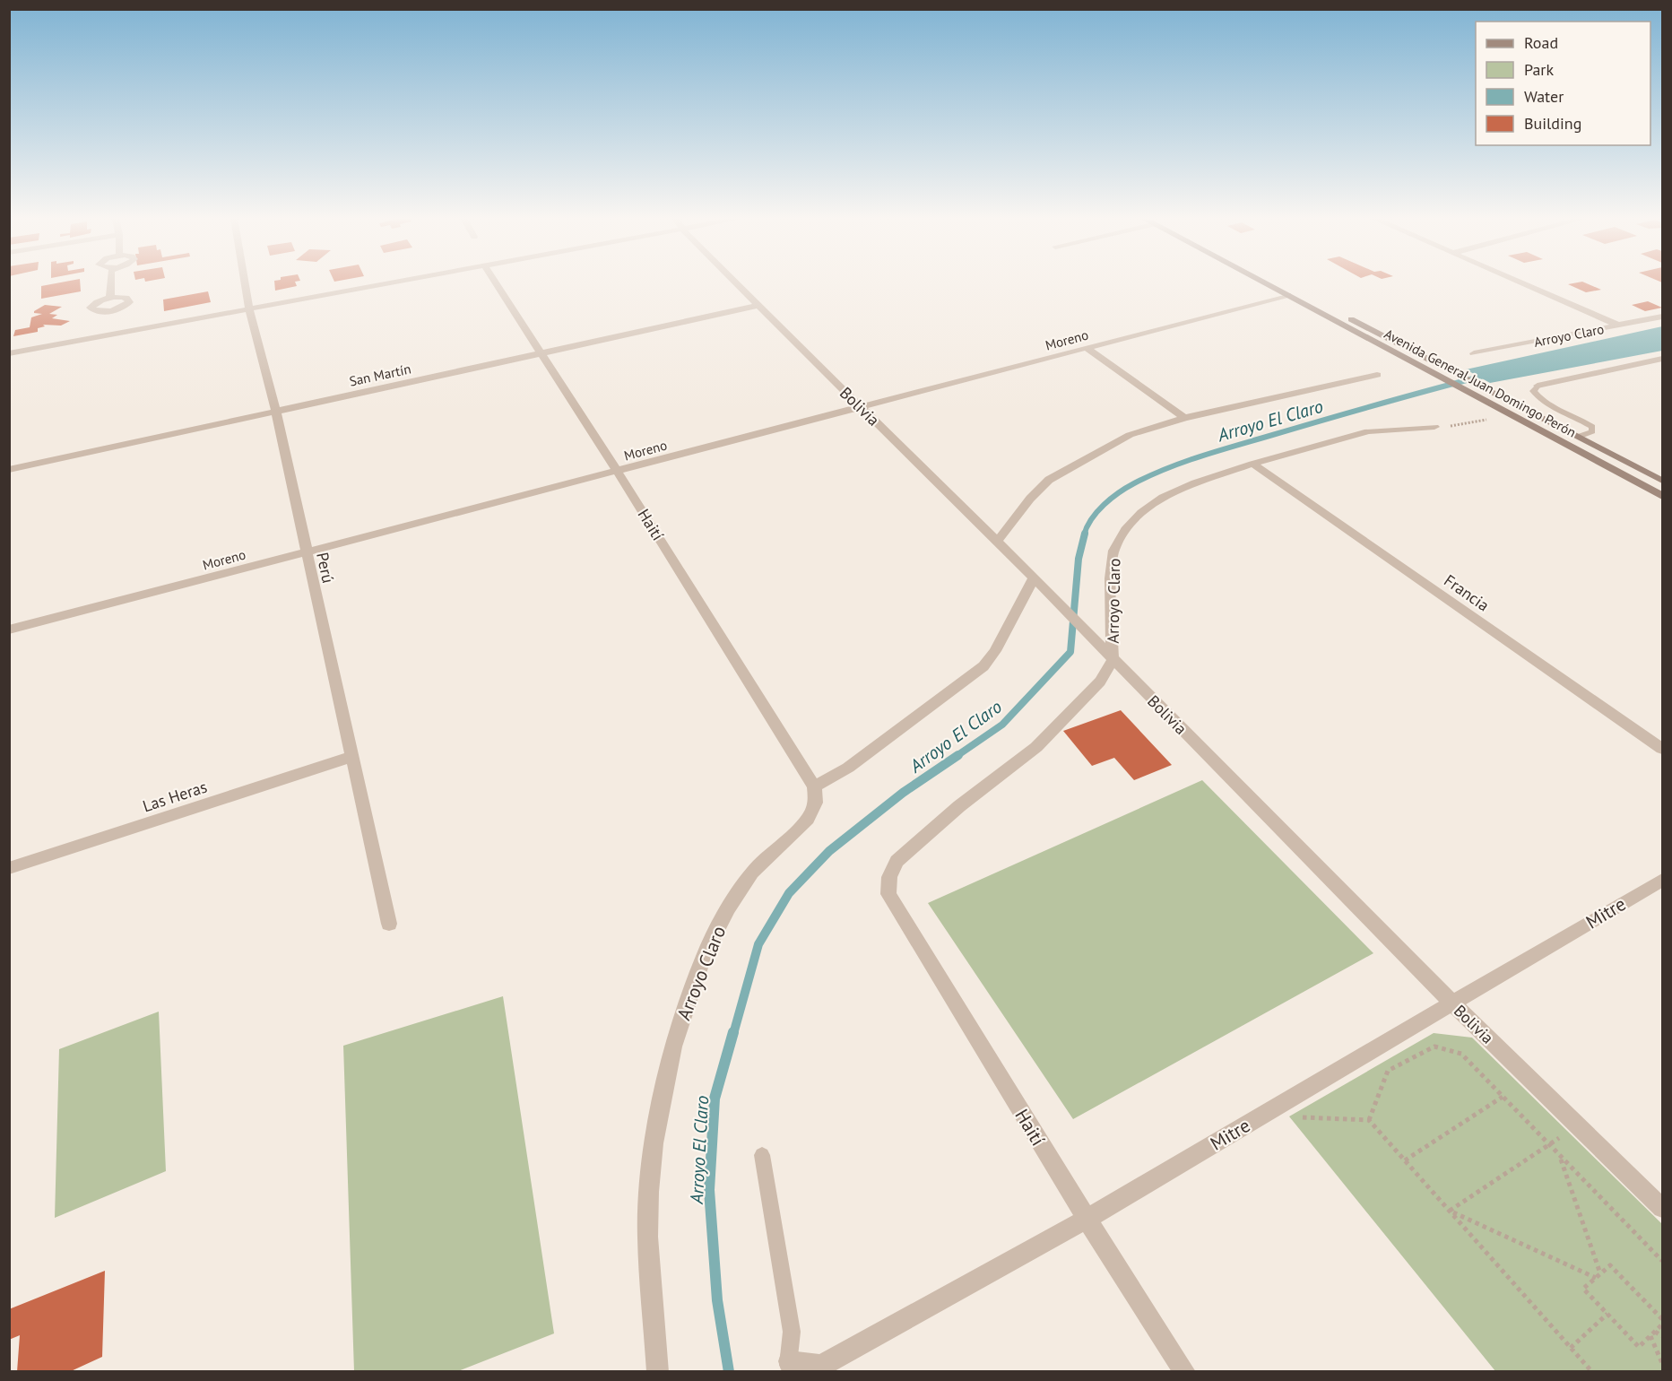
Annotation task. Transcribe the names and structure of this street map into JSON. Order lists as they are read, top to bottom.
{
  "streets": {
    "main road": ["Avenida General Juan Domingo Perón"],
    "street": [
      "Arroyo Claro",
      "Moreno",
      "San Martín",
      "Bolivia",
      "Haití",
      "Perú",
      "Francia",
      "Las Heras",
      "Mitre"
    ]
  },
  "crossings": [
    ["Arroyo Claro", "Bolivia"],
    ["Arroyo Claro", "Haití"],
    ["Arroyo Claro", "Francia"],
    ["Moreno", "Avenida General Juan Domingo Perón"],
    ["Moreno", "Bolivia"],
    ["Moreno", "Haití"],
    ["Moreno", "Perú"],
    ["San Martín", "Bolivia"],
    ["San Martín", "Haití"],
    ["San Martín", "Perú"],
    ["Bolivia", "Mitre"],
    ["Haití", "Mitre"],
    ["Perú", "Las Heras"]
  ],
  "water": ["Arroyo El Claro"],
  "legend": [
    "Road",
    "Park",
    "Water",
    "Building"
  ]
}
